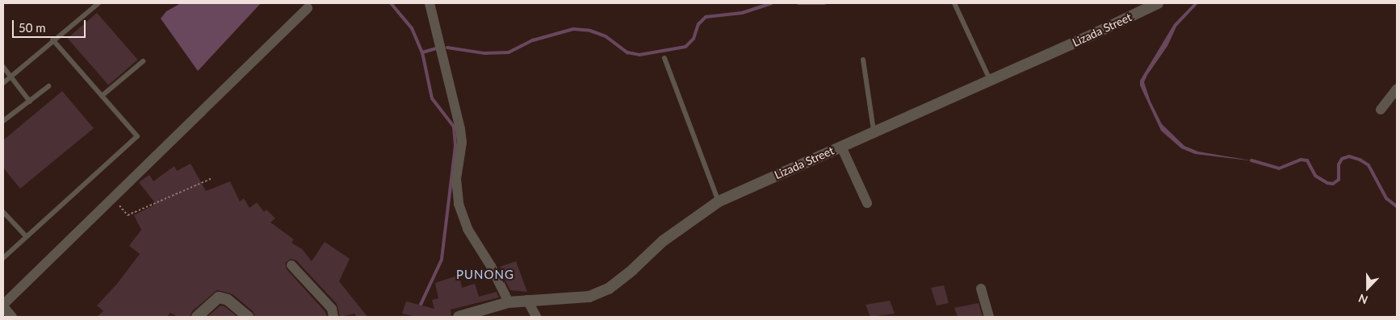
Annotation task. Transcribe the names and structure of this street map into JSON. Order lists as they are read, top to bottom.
{
  "streets": {
    "street": ["Lizada Street"]
  },
  "districts": ["PUNONG"],
  "scale_bar": "50 m",
  "north": "bottom"
}
